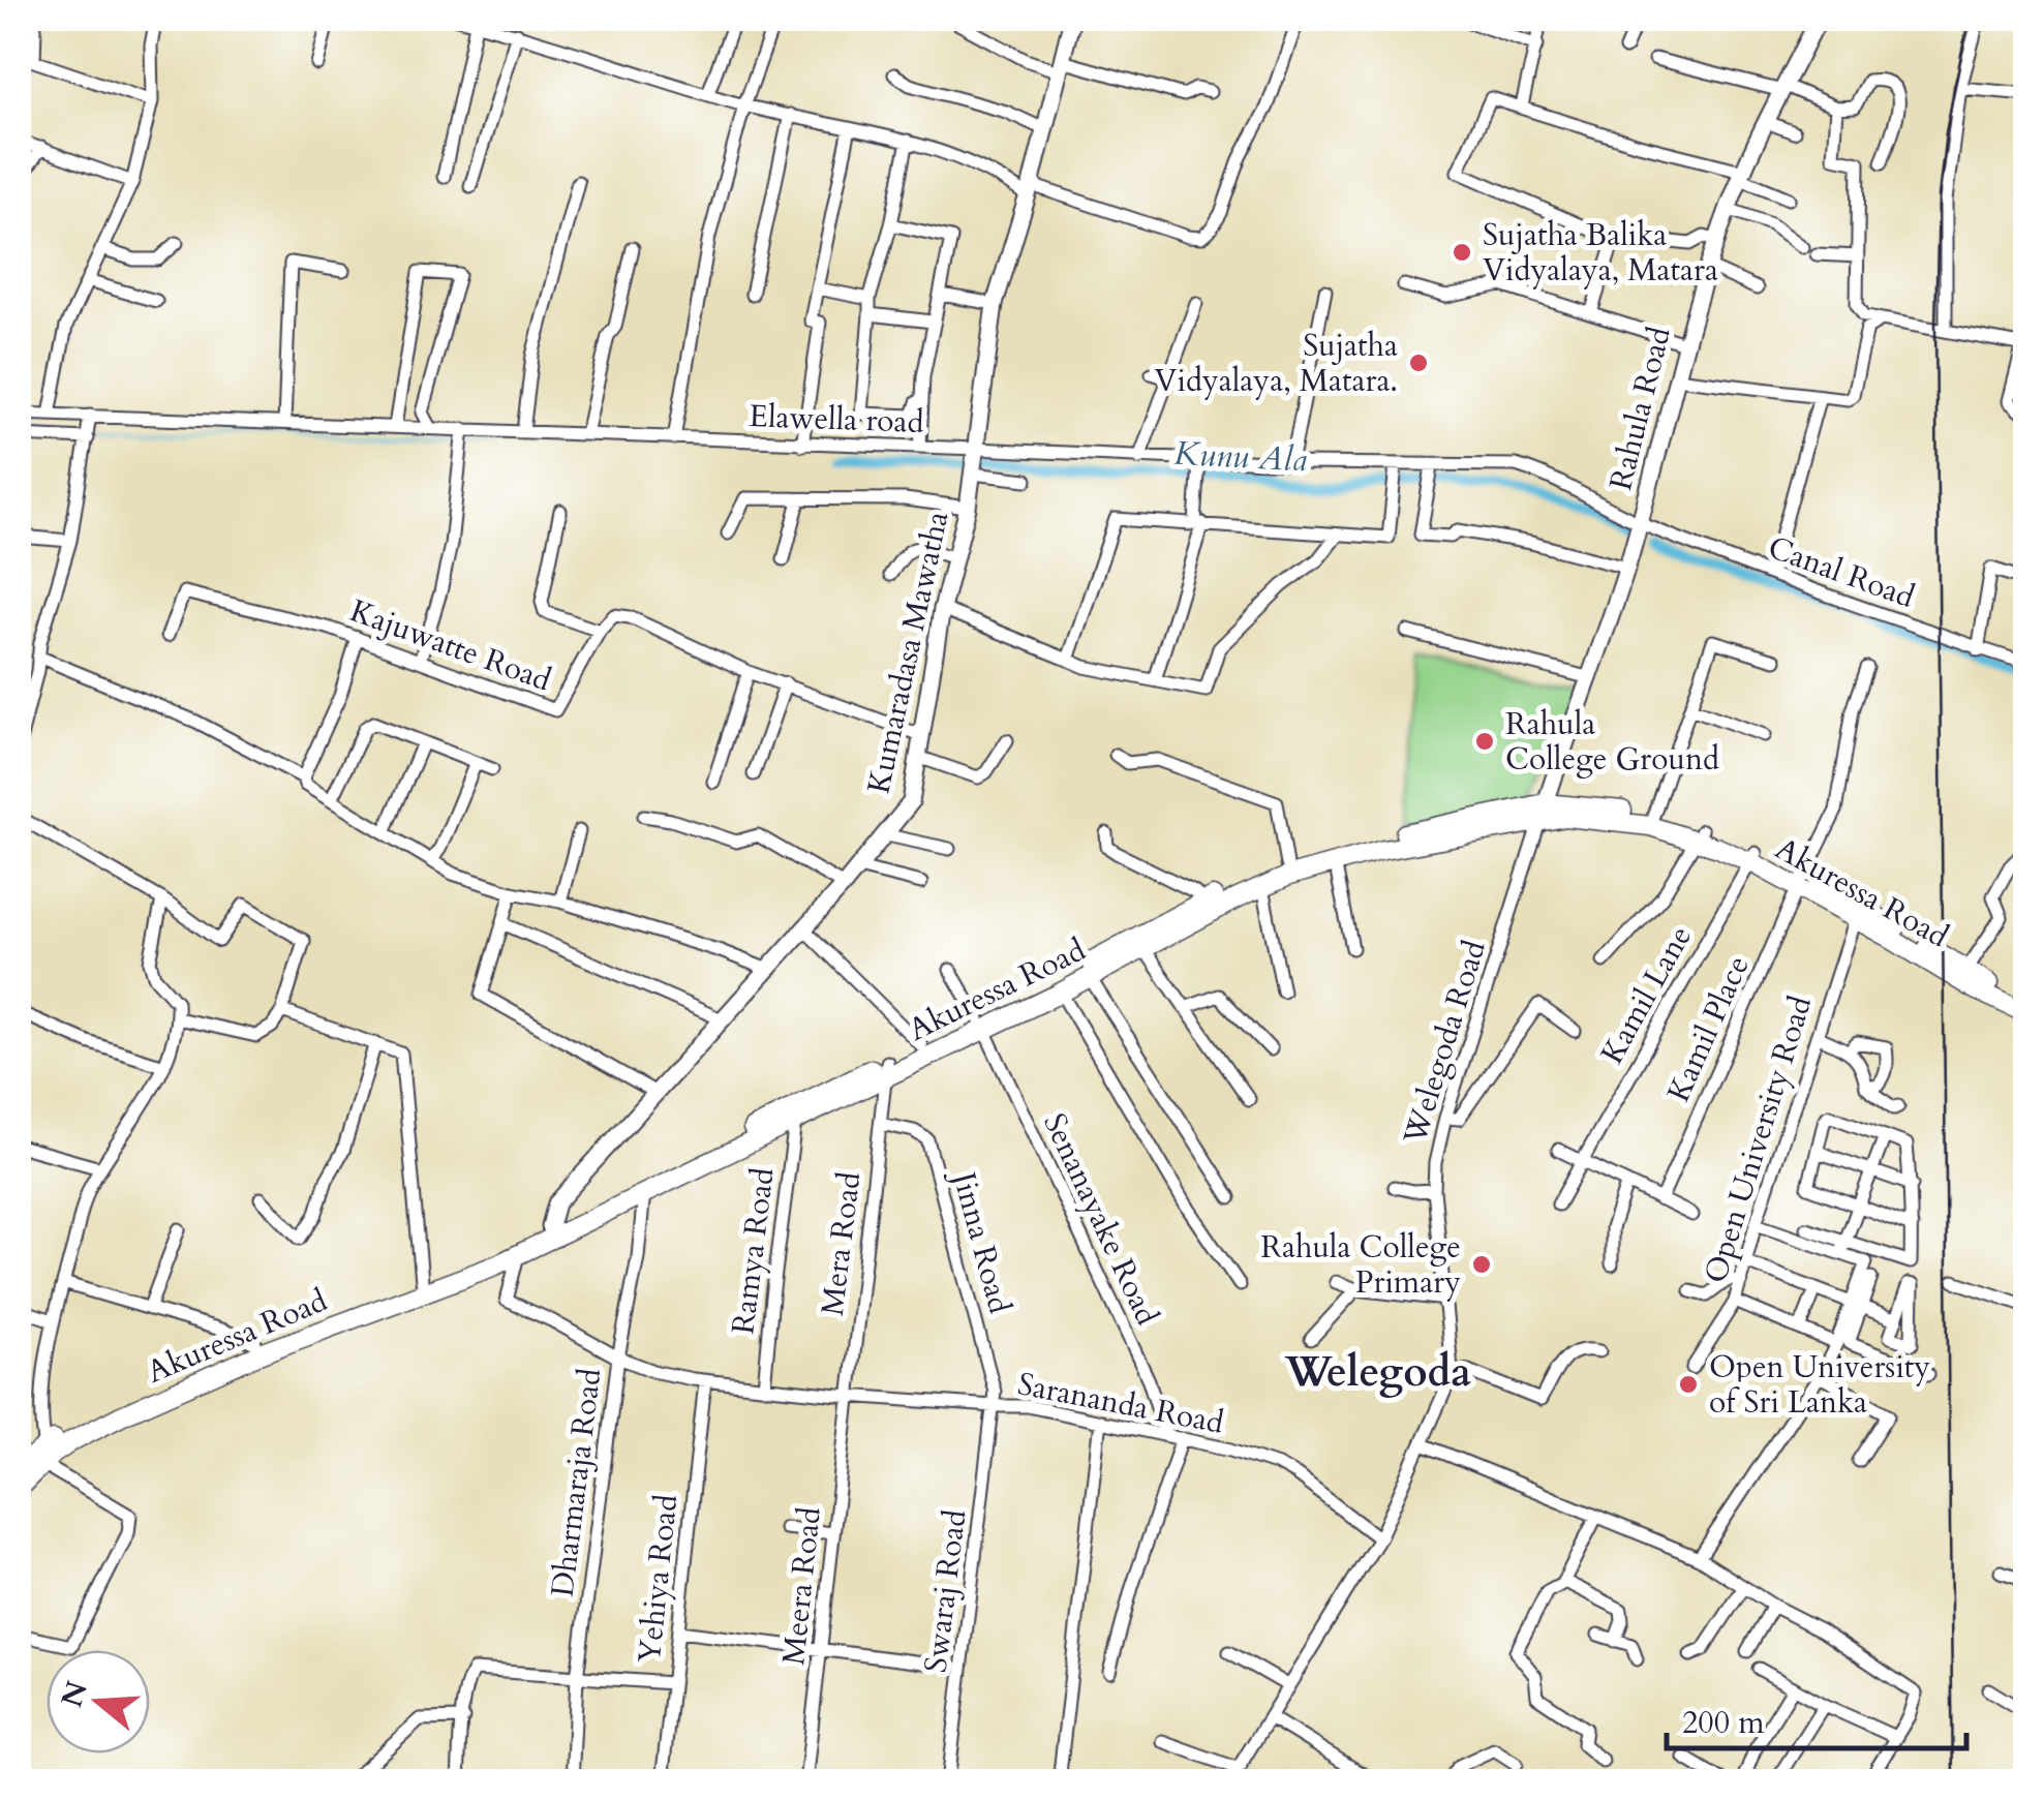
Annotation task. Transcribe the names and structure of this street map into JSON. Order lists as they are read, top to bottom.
{
  "streets": {
    "highway": ["Akuressa Road"],
    "main road": ["Rahula Road", "Kumaradasa Mawatha"],
    "street": [
      "Elawella road",
      "Canal Road",
      "Kajuwatte Road",
      "Kamil Lane",
      "Kamil Place",
      "Welegoda Road",
      "Open University Road",
      "Senanayake Road",
      "Jinna Road",
      "Mera Road",
      "Ramya Road",
      "Sarananda Road",
      "Dharmaraja Road",
      "Yehiya Road",
      "Meera Road",
      "Swaraj Road"
    ]
  },
  "crossings": [
    ["Rahula Road", "Elawella road"],
    ["Rahula Road", "Canal Road"],
    ["Rahula Road", "Akuressa Road"],
    ["Rahula Road", "Welegoda Road"],
    ["Elawella road", "Canal Road"],
    ["Elawella road", "Kumaradasa Mawatha"],
    ["Kumaradasa Mawatha", "Akuressa Road"],
    ["Akuressa Road", "Kamil Lane"],
    ["Akuressa Road", "Kamil Place"],
    ["Akuressa Road", "Welegoda Road"],
    ["Akuressa Road", "Open University Road"],
    ["Akuressa Road", "Senanayake Road"],
    ["Akuressa Road", "Mera Road"],
    ["Akuressa Road", "Ramya Road"],
    ["Akuressa Road", "Sarananda Road"],
    ["Akuressa Road", "Dharmaraja Road"],
    ["Welegoda Road", "Sarananda Road"],
    ["Senanayake Road", "Sarananda Road"],
    ["Jinna Road", "Mera Road"],
    ["Jinna Road", "Sarananda Road"],
    ["Jinna Road", "Swaraj Road"],
    ["Mera Road", "Sarananda Road"],
    ["Mera Road", "Meera Road"],
    ["Ramya Road", "Sarananda Road"],
    ["Sarananda Road", "Dharmaraja Road"],
    ["Sarananda Road", "Yehiya Road"],
    ["Sarananda Road", "Meera Road"],
    ["Sarananda Road", "Swaraj Road"]
  ],
  "districts": ["Welegoda"],
  "water": ["Kunu Ala"],
  "places": [
    "Sujatha Balika Vidyalaya, Matara",
    "Sujatha Vidyalaya, Matara.",
    "Rahula College Ground",
    "Rahula College Primary",
    "Open University of Sri Lanka"
  ],
  "scale_bar": "200 m",
  "north": "left"
}
